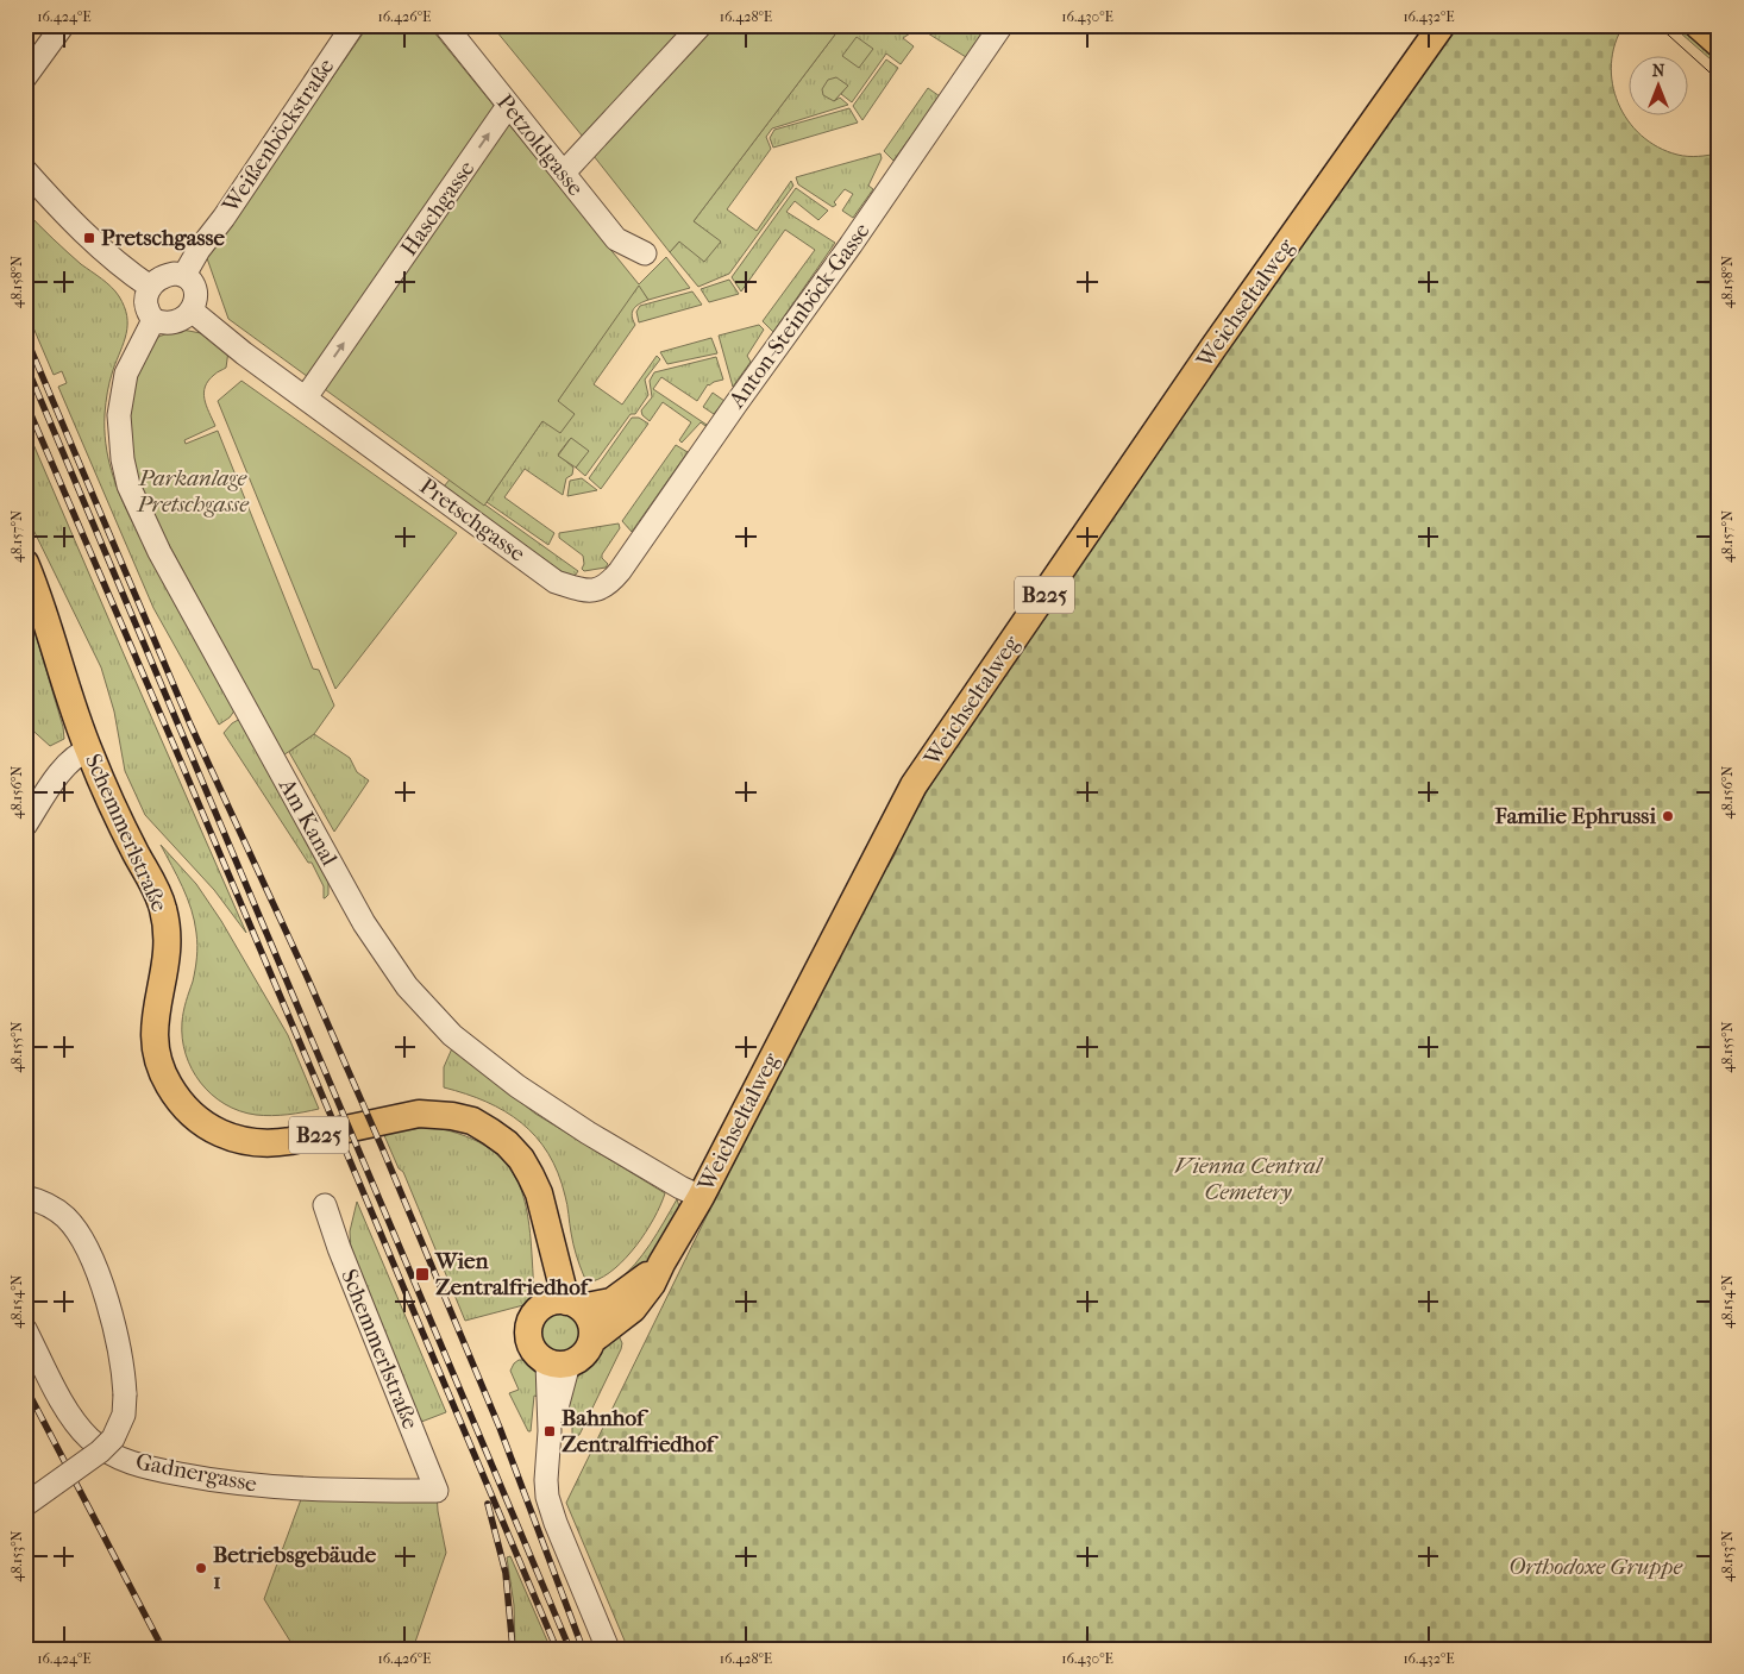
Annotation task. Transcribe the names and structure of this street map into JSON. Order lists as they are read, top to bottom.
{
  "streets": {
    "main road": ["Weichseltalweg", "B225", "Schemmerlstraße"],
    "street": [
      "Weißenböckstraße",
      "Petzoldgasse",
      "Haschgasse",
      "Anton-Steinböck-Gasse",
      "Pretschgasse",
      "Am Kanal",
      "Gadnergasse"
    ]
  },
  "crossings": [
    ["Weißenböckstraße", "Pretschgasse"],
    ["Weißenböckstraße", "Am Kanal"],
    ["Petzoldgasse", "Haschgasse"],
    ["Haschgasse", "Pretschgasse"],
    ["Weichseltalweg", "B225"],
    ["Weichseltalweg", "Am Kanal"],
    ["Weichseltalweg", "Schemmerlstraße"],
    ["Anton-Steinböck-Gasse", "Pretschgasse"],
    ["Pretschgasse", "Am Kanal"],
    ["B225", "Schemmerlstraße"],
    ["Schemmerlstraße", "Gadnergasse"]
  ],
  "one_way": ["Haschgasse"],
  "parks": ["Parkanlage Pretschgasse", "Vienna Central Cemetery", "Orthodoxe Gruppe"],
  "places": {
    "transit": ["Pretschgasse", "Wien Zentralfriedhof", "Bahnhof Zentralfriedhof"],
    "other": ["Familie Ephrussi", "Betriebsgebäude 1"]
  },
  "north": "top",
  "coordinates": [
    "16.424°E",
    "16.426°E",
    "16.428°E",
    "16.430°E",
    "16.432°E",
    "48.158°N",
    "48.157°N",
    "48.156°N",
    "48.155°N",
    "48.154°N",
    "48.153°N"
  ]
}
